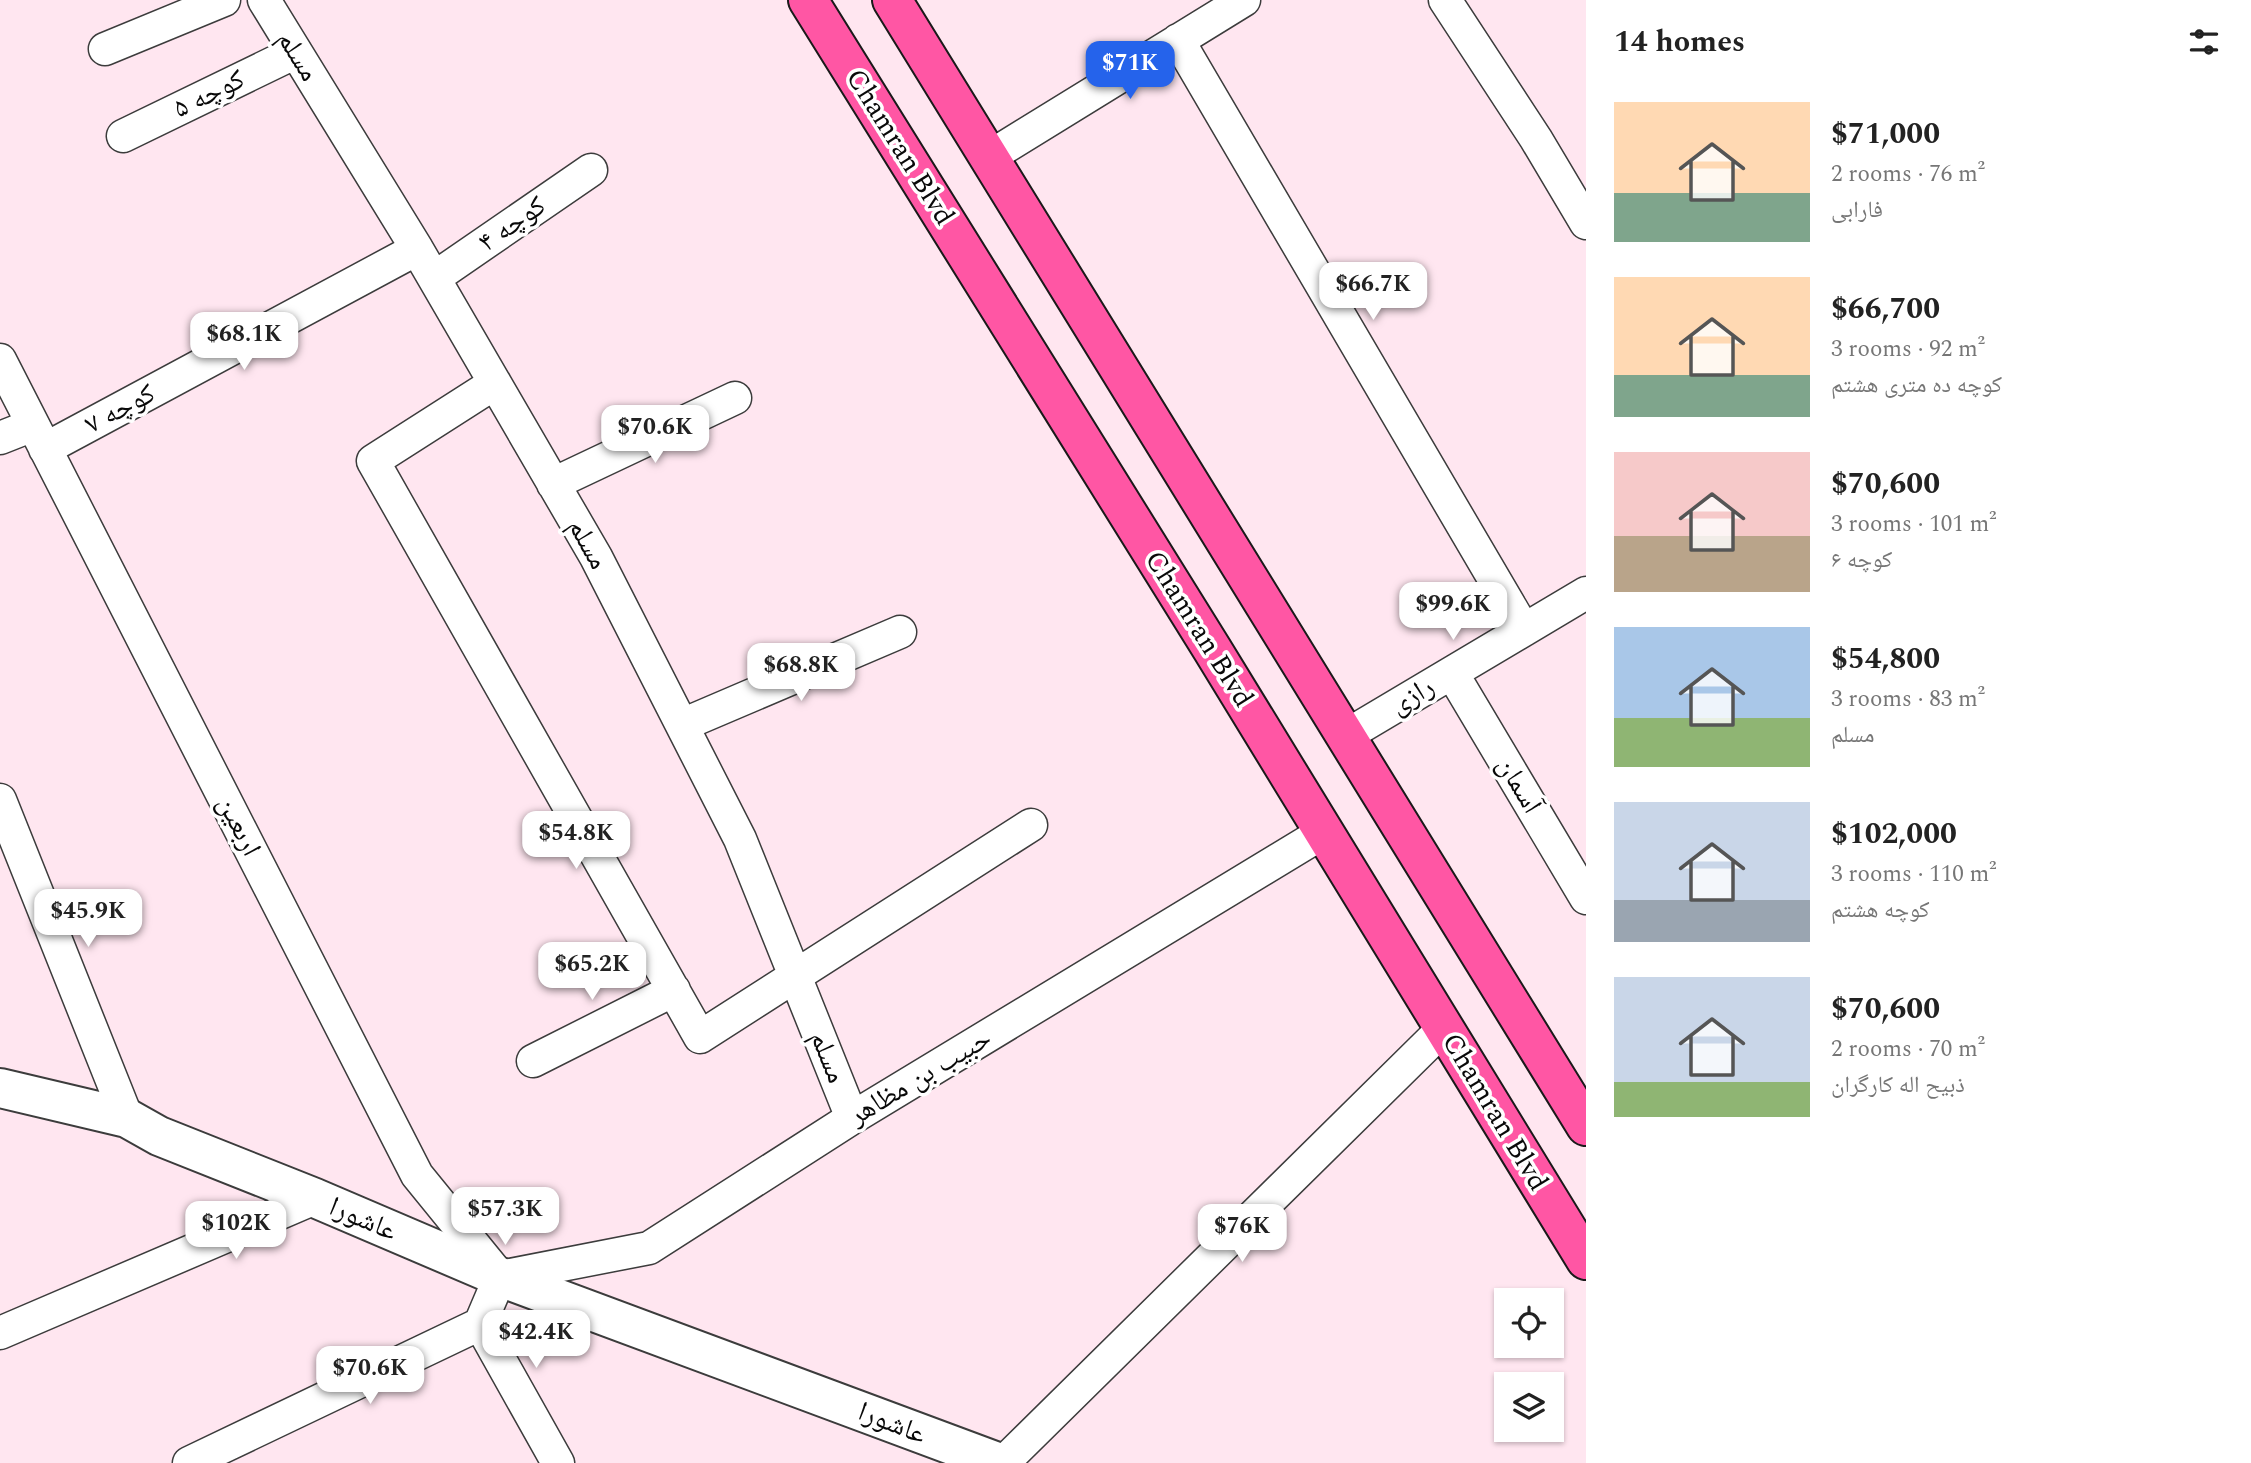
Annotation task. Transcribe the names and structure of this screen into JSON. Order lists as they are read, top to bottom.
{
  "streets": {
    "main road": ["Chamran Blvd"],
    "street": [
      "مسلم",
      "کوچه ۵",
      "کوچه ۴",
      "کوچه ۷",
      "رازی",
      "آسمان",
      "اربعین",
      "حبیب بن مظاهر",
      "عاشورا"
    ]
  },
  "crossings": [
    ["مسلم", "کوچه ۵"],
    ["مسلم", "کوچه ۴"],
    ["مسلم", "کوچه ۷"],
    ["مسلم", "حبیب بن مظاهر"],
    ["Chamran Blvd", "حبیب بن مظاهر"],
    ["کوچه ۷", "اربعین"],
    ["رازی", "آسمان"],
    ["اربعین", "حبیب بن مظاهر"],
    ["اربعین", "عاشورا"],
    ["حبیب بن مظاهر", "عاشورا"]
  ],
  "page": {
    "heading": "14 homes",
    "price": [
      "$71K",
      "$66.7K",
      "$68.1K",
      "$70.6K",
      "$99.6K",
      "$68.8K",
      "$54.8K",
      "$45.9K",
      "$65.2K",
      "$57.3K",
      "$102K",
      "$76K",
      "$42.4K",
      "$70.6K"
    ],
    "list": [
      {
        "name": "$71,000",
        "note": "2 rooms · 76 m² · فارابی"
      },
      {
        "name": "$66,700",
        "note": "3 rooms · 92 m² · کوچه ده متری هشتم"
      },
      {
        "name": "$70,600",
        "note": "3 rooms · 101 m² · کوچه ۶"
      },
      {
        "name": "$54,800",
        "note": "3 rooms · 83 m² · مسلم"
      },
      {
        "name": "$102,000",
        "note": "3 rooms · 110 m² · کوچه هشتم"
      },
      {
        "name": "$70,600",
        "note": "2 rooms · 70 m² · ذبیح اله کارگران"
      }
    ]
  }
}
